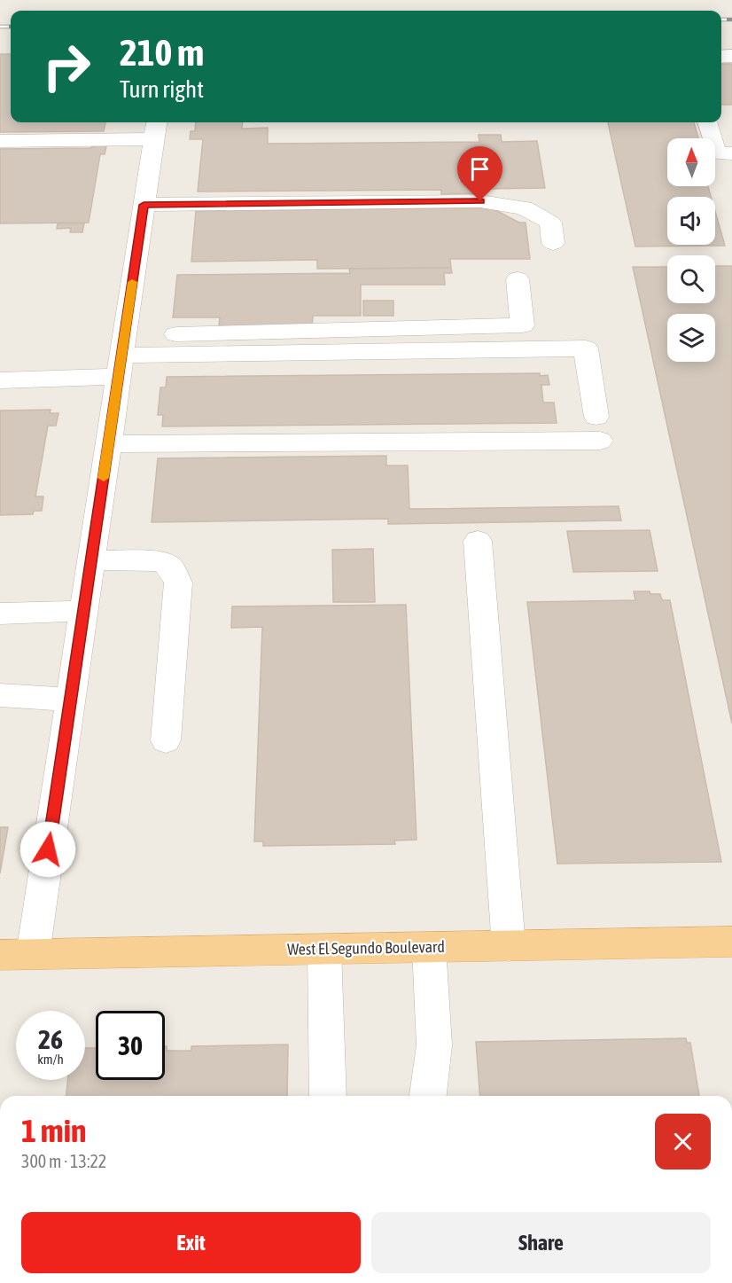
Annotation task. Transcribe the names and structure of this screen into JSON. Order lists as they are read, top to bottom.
{
  "streets": {
    "main road": ["West El Segundo Boulevard"]
  },
  "north": "top",
  "page": {
    "turn": ["210 m", "Turn right"],
    "speed": "26 km/h",
    "limit": "30",
    "heading": ["1 min", "300 m · 13:22"],
    "buttons": ["Exit", "Share"]
  }
}
